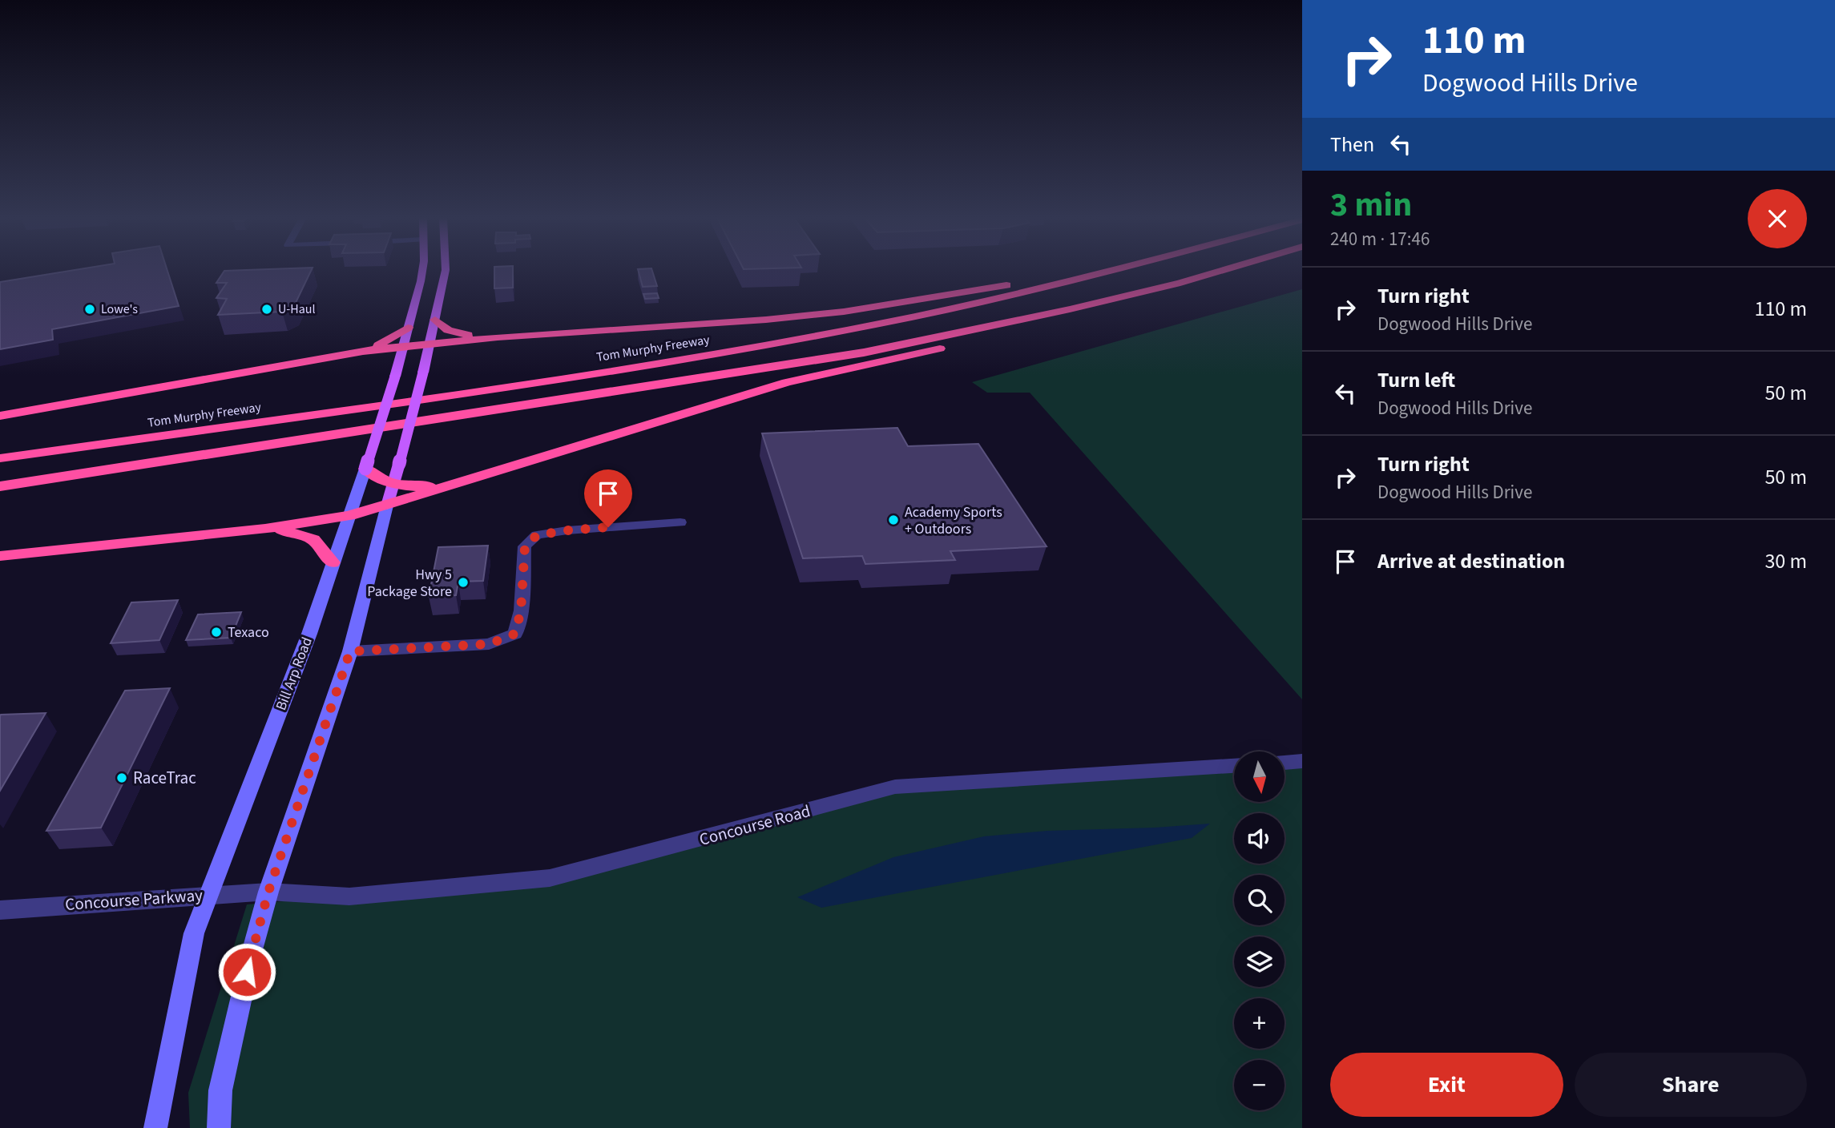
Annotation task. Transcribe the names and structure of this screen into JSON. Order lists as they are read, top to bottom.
{
  "streets": {
    "highway": ["Tom Murphy Freeway"],
    "main road": ["Bill Arp Road"],
    "street": ["Concourse Road", "Concourse Parkway"]
  },
  "crossings": [
    ["Bill Arp Road", "Concourse Parkway"],
    ["Concourse Road", "Concourse Parkway"]
  ],
  "places": [
    "Lowe's",
    "U-Haul",
    "Academy Sports + Outdoors",
    "Hwy 5 Package Store",
    "Texaco",
    "RaceTrac"
  ],
  "north": "bottom",
  "page": {
    "turn": ["110 m", "Dogwood Hills Drive"],
    "then": "Then",
    "heading": ["3 min", "240 m · 17:46"],
    "list": [
      {
        "name": "Turn right",
        "note": "Dogwood Hills Drive",
        "value": "110 m"
      },
      {
        "name": "Turn left",
        "note": "Dogwood Hills Drive",
        "value": "50 m"
      },
      {
        "name": "Turn right",
        "note": "Dogwood Hills Drive",
        "value": "50 m"
      },
      {
        "name": "Arrive at destination",
        "value": "30 m"
      }
    ],
    "map_buttons": ["+", "−"],
    "buttons": ["Exit", "Share"]
  }
}
